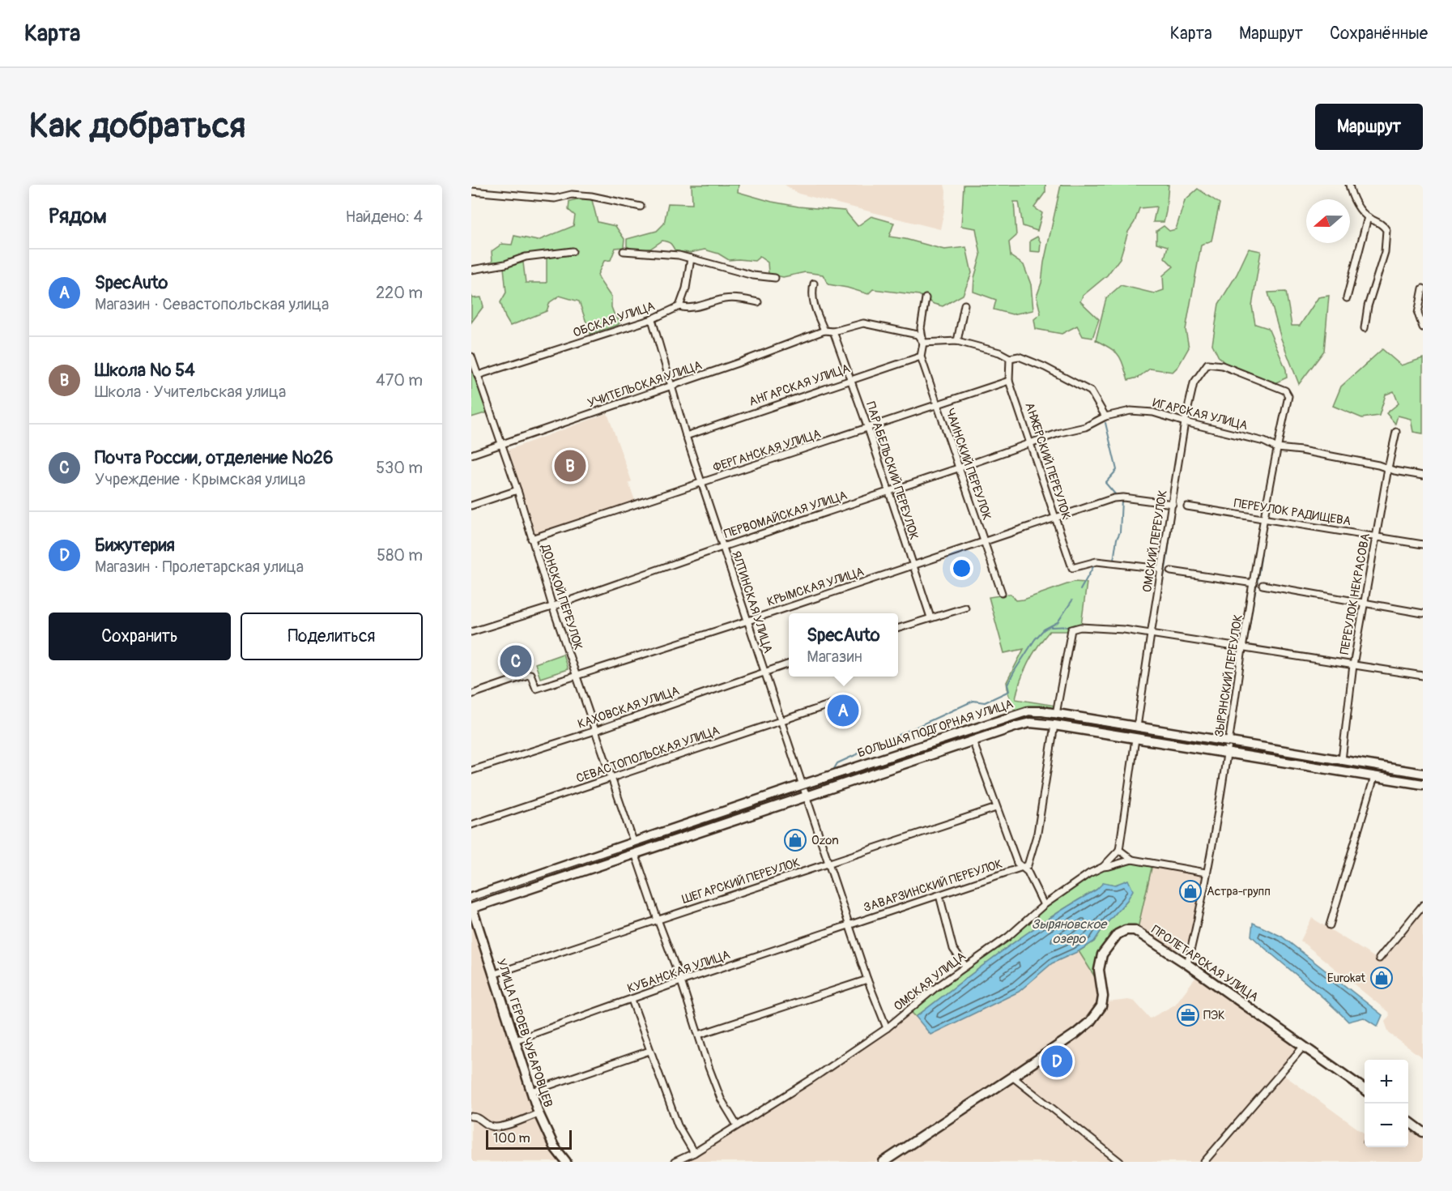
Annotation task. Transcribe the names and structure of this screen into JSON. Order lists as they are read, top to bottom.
{
  "streets": {
    "main road": ["БОЛЬШАЯ ПОДГОРНАЯ УЛИЦА", "ПРОЛЕТАРСКАЯ УЛИЦА", "УЛИЦА ГЕРОЕВ ЧУБАРОВЦЕВ"],
    "street": [
      "ОБСКАЯ УЛИЦА",
      "УЧИТЕЛЬСКАЯ УЛИЦА",
      "АНГАРСКАЯ УЛИЦА",
      "ИГАРСКАЯ УЛИЦА",
      "ФЕРГАНСКАЯ УЛИЦА",
      "АНЖЕРСКИЙ ПЕРЕУЛОК",
      "ЧАИНСКИЙ ПЕРЕУЛОК",
      "ПАРАБЕЛЬСКИЙ ПЕРЕУЛОК",
      "ПЕРЕУЛОК РАДИЩЕВА",
      "ПЕРВОМАЙСКАЯ УЛИЦА",
      "ОМСКИЙ ПЕРЕУЛОК",
      "КРЫМСКАЯ УЛИЦА",
      "ПЕРЕУЛОК НЕКРАСОВА",
      "ДОНСКОЙ ПЕРЕУЛОК",
      "ЯЛТИНСКАЯ УЛИЦА",
      "ЗЫРЯНСКИЙ ПЕРЕУЛОК",
      "КАХОВСКАЯ УЛИЦА",
      "СЕВАСТОПОЛЬСКАЯ УЛИЦА",
      "ШЕГАРСКИЙ ПЕРЕУЛОК",
      "ЗАВАРЗИНСКИЙ ПЕРЕУЛОК",
      "КУБАНСКАЯ УЛИЦА",
      "ОМСКАЯ УЛИЦА"
    ]
  },
  "crossings": [
    ["ОБСКАЯ УЛИЦА", "ДОНСКОЙ ПЕРЕУЛОК"],
    ["ОБСКАЯ УЛИЦА", "ЯЛТИНСКАЯ УЛИЦА"],
    ["УЧИТЕЛЬСКАЯ УЛИЦА", "ДОНСКОЙ ПЕРЕУЛОК"],
    ["УЧИТЕЛЬСКАЯ УЛИЦА", "ЯЛТИНСКАЯ УЛИЦА"],
    ["АНГАРСКАЯ УЛИЦА", "ЧАИНСКИЙ ПЕРЕУЛОК"],
    ["АНГАРСКАЯ УЛИЦА", "ПАРАБЕЛЬСКИЙ ПЕРЕУЛОК"],
    ["АНГАРСКАЯ УЛИЦА", "ЯЛТИНСКАЯ УЛИЦА"],
    ["ИГАРСКАЯ УЛИЦА", "ПЕРВОМАЙСКАЯ УЛИЦА"],
    ["ИГАРСКАЯ УЛИЦА", "ОМСКИЙ ПЕРЕУЛОК"],
    ["ИГАРСКАЯ УЛИЦА", "ПЕРЕУЛОК НЕКРАСОВА"],
    ["ИГАРСКАЯ УЛИЦА", "ЗЫРЯНСКИЙ ПЕРЕУЛОК"],
    ["ФЕРГАНСКАЯ УЛИЦА", "АНЖЕРСКИЙ ПЕРЕУЛОК"],
    ["ФЕРГАНСКАЯ УЛИЦА", "ЧАИНСКИЙ ПЕРЕУЛОК"],
    ["ФЕРГАНСКАЯ УЛИЦА", "ПАРАБЕЛЬСКИЙ ПЕРЕУЛОК"],
    ["ФЕРГАНСКАЯ УЛИЦА", "ДОНСКОЙ ПЕРЕУЛОК"],
    ["ФЕРГАНСКАЯ УЛИЦА", "ЯЛТИНСКАЯ УЛИЦА"],
    ["АНЖЕРСКИЙ ПЕРЕУЛОК", "ПЕРВОМАЙСКАЯ УЛИЦА"],
    ["АНЖЕРСКИЙ ПЕРЕУЛОК", "ОМСКИЙ ПЕРЕУЛОК"],
    ["АНЖЕРСКИЙ ПЕРЕУЛОК", "КРЫМСКАЯ УЛИЦА"],
    ["ЧАИНСКИЙ ПЕРЕУЛОК", "ПЕРВОМАЙСКАЯ УЛИЦА"],
    ["ЧАИНСКИЙ ПЕРЕУЛОК", "КРЫМСКАЯ УЛИЦА"],
    ["ПАРАБЕЛЬСКИЙ ПЕРЕУЛОК", "ПЕРВОМАЙСКАЯ УЛИЦА"],
    ["ПАРАБЕЛЬСКИЙ ПЕРЕУЛОК", "КРЫМСКАЯ УЛИЦА"],
    ["ПЕРЕУЛОК РАДИЩЕВА", "ПЕРЕУЛОК НЕКРАСОВА"],
    ["ПЕРЕУЛОК РАДИЩЕВА", "ЗЫРЯНСКИЙ ПЕРЕУЛОК"],
    ["ПЕРВОМАЙСКАЯ УЛИЦА", "ДОНСКОЙ ПЕРЕУЛОК"],
    ["ПЕРВОМАЙСКАЯ УЛИЦА", "ЯЛТИНСКАЯ УЛИЦА"],
    ["ОМСКИЙ ПЕРЕУЛОК", "КРЫМСКАЯ УЛИЦА"],
    ["ОМСКИЙ ПЕРЕУЛОК", "ЗЫРЯНСКИЙ ПЕРЕУЛОК"],
    ["ОМСКИЙ ПЕРЕУЛОК", "БОЛЬШАЯ ПОДГОРНАЯ УЛИЦА"],
    ["КРЫМСКАЯ УЛИЦА", "ДОНСКОЙ ПЕРЕУЛОК"],
    ["КРЫМСКАЯ УЛИЦА", "ЯЛТИНСКАЯ УЛИЦА"],
    ["ПЕРЕУЛОК НЕКРАСОВА", "БОЛЬШАЯ ПОДГОРНАЯ УЛИЦА"],
    ["ДОНСКОЙ ПЕРЕУЛОК", "КАХОВСКАЯ УЛИЦА"],
    ["ДОНСКОЙ ПЕРЕУЛОК", "БОЛЬШАЯ ПОДГОРНАЯ УЛИЦА"],
    ["ДОНСКОЙ ПЕРЕУЛОК", "СЕВАСТОПОЛЬСКАЯ УЛИЦА"],
    ["ЯЛТИНСКАЯ УЛИЦА", "КАХОВСКАЯ УЛИЦА"],
    ["ЯЛТИНСКАЯ УЛИЦА", "БОЛЬШАЯ ПОДГОРНАЯ УЛИЦА"],
    ["ЯЛТИНСКАЯ УЛИЦА", "СЕВАСТОПОЛЬСКАЯ УЛИЦА"],
    ["ЯЛТИНСКАЯ УЛИЦА", "ШЕГАРСКИЙ ПЕРЕУЛОК"],
    ["ЯЛТИНСКАЯ УЛИЦА", "ЗАВАРЗИНСКИЙ ПЕРЕУЛОК"],
    ["ЯЛТИНСКАЯ УЛИЦА", "КУБАНСКАЯ УЛИЦА"],
    ["ЯЛТИНСКАЯ УЛИЦА", "ОМСКАЯ УЛИЦА"],
    ["ЗЫРЯНСКИЙ ПЕРЕУЛОК", "БОЛЬШАЯ ПОДГОРНАЯ УЛИЦА"],
    ["ЗЫРЯНСКИЙ ПЕРЕУЛОК", "ПРОЛЕТАРСКАЯ УЛИЦА"],
    ["ЗЫРЯНСКИЙ ПЕРЕУЛОК", "ОМСКАЯ УЛИЦА"],
    ["БОЛЬШАЯ ПОДГОРНАЯ УЛИЦА", "УЛИЦА ГЕРОЕВ ЧУБАРОВЦЕВ"],
    ["ШЕГАРСКИЙ ПЕРЕУЛОК", "УЛИЦА ГЕРОЕВ ЧУБАРОВЦЕВ"],
    ["ЗАВАРЗИНСКИЙ ПЕРЕУЛОК", "КУБАНСКАЯ УЛИЦА"],
    ["КУБАНСКАЯ УЛИЦА", "УЛИЦА ГЕРОЕВ ЧУБАРОВЦЕВ"]
  ],
  "water": ["Зыряновское озеро"],
  "places": {
    "shop": ["Ozon", "Астра-групп", "Eurokat"],
    "office": ["ПЭК"]
  },
  "scale_bar": "100 m",
  "north": "left",
  "page": {
    "header": "Карта",
    "nav": ["Карта", "Маршрут", "Сохранённые"],
    "buttons": [
      "Маршрут",
      ["Сохранить", "Поделиться"]
    ],
    "title": "Как добраться",
    "heading": ["Рядом", "Найдено: 4"],
    "list": [
      {
        "mark": "A",
        "name": "SpecAuto",
        "note": "Магазин · Севастопольская улица",
        "value": "220 m"
      },
      {
        "mark": "B",
        "name": "Школа № 54",
        "note": "Школа · Учительская улица",
        "value": "470 m"
      },
      {
        "mark": "C",
        "name": "Почта России, отделение №26",
        "note": "Учреждение · Крымская улица",
        "value": "530 m"
      },
      {
        "mark": "D",
        "name": "Бижутерия",
        "note": "Магазин · Пролетарская улица",
        "value": "580 m"
      }
    ],
    "pins": [
      "B",
      "C",
      "A",
      "D"
    ],
    "popup": ["SpecAuto", "Магазин"],
    "map_buttons": ["+", "−"],
    "scale": "100 m"
  }
}
